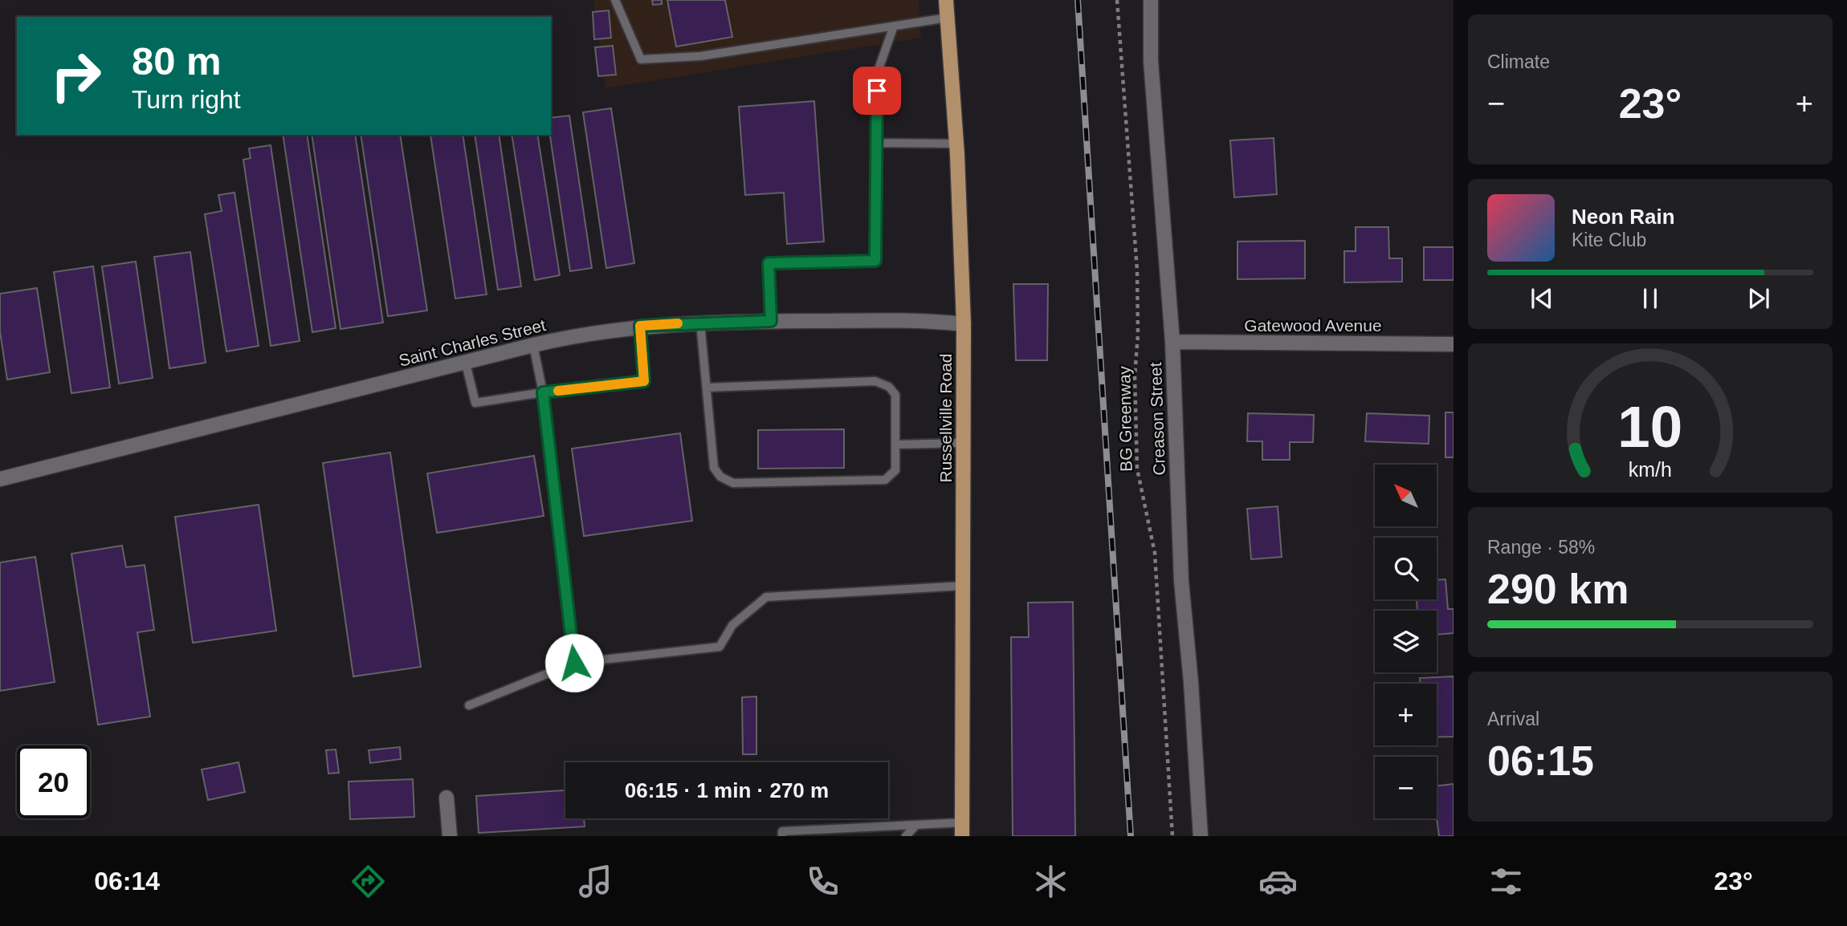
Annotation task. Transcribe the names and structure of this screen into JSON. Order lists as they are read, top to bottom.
{
  "streets": {
    "main road": ["Russellville Road"],
    "street": ["Gatewood Avenue", "Saint Charles Street", "Creason Street"],
    "path": ["BG Greenway"]
  },
  "crossings": [
    ["Gatewood Avenue", "Creason Street"],
    ["Saint Charles Street", "Russellville Road"]
  ],
  "north": "top left",
  "page": {
    "tile": [
      "Climate",
      ["Range · 58%", "290 km"],
      ["Arrival", "06:15"]
    ],
    "turn": ["80 m", "Turn right"],
    "heat": ["−", "23°", "+"],
    "song": ["Neon Rain", "Kite Club"],
    "map_buttons": ["+", "−"],
    "limit": "20",
    "trip": "06:15 · 1 min · 270 m",
    "tabs": ["06:14", "23°"],
    "gauge": ["10", "km/h"]
  }
}
